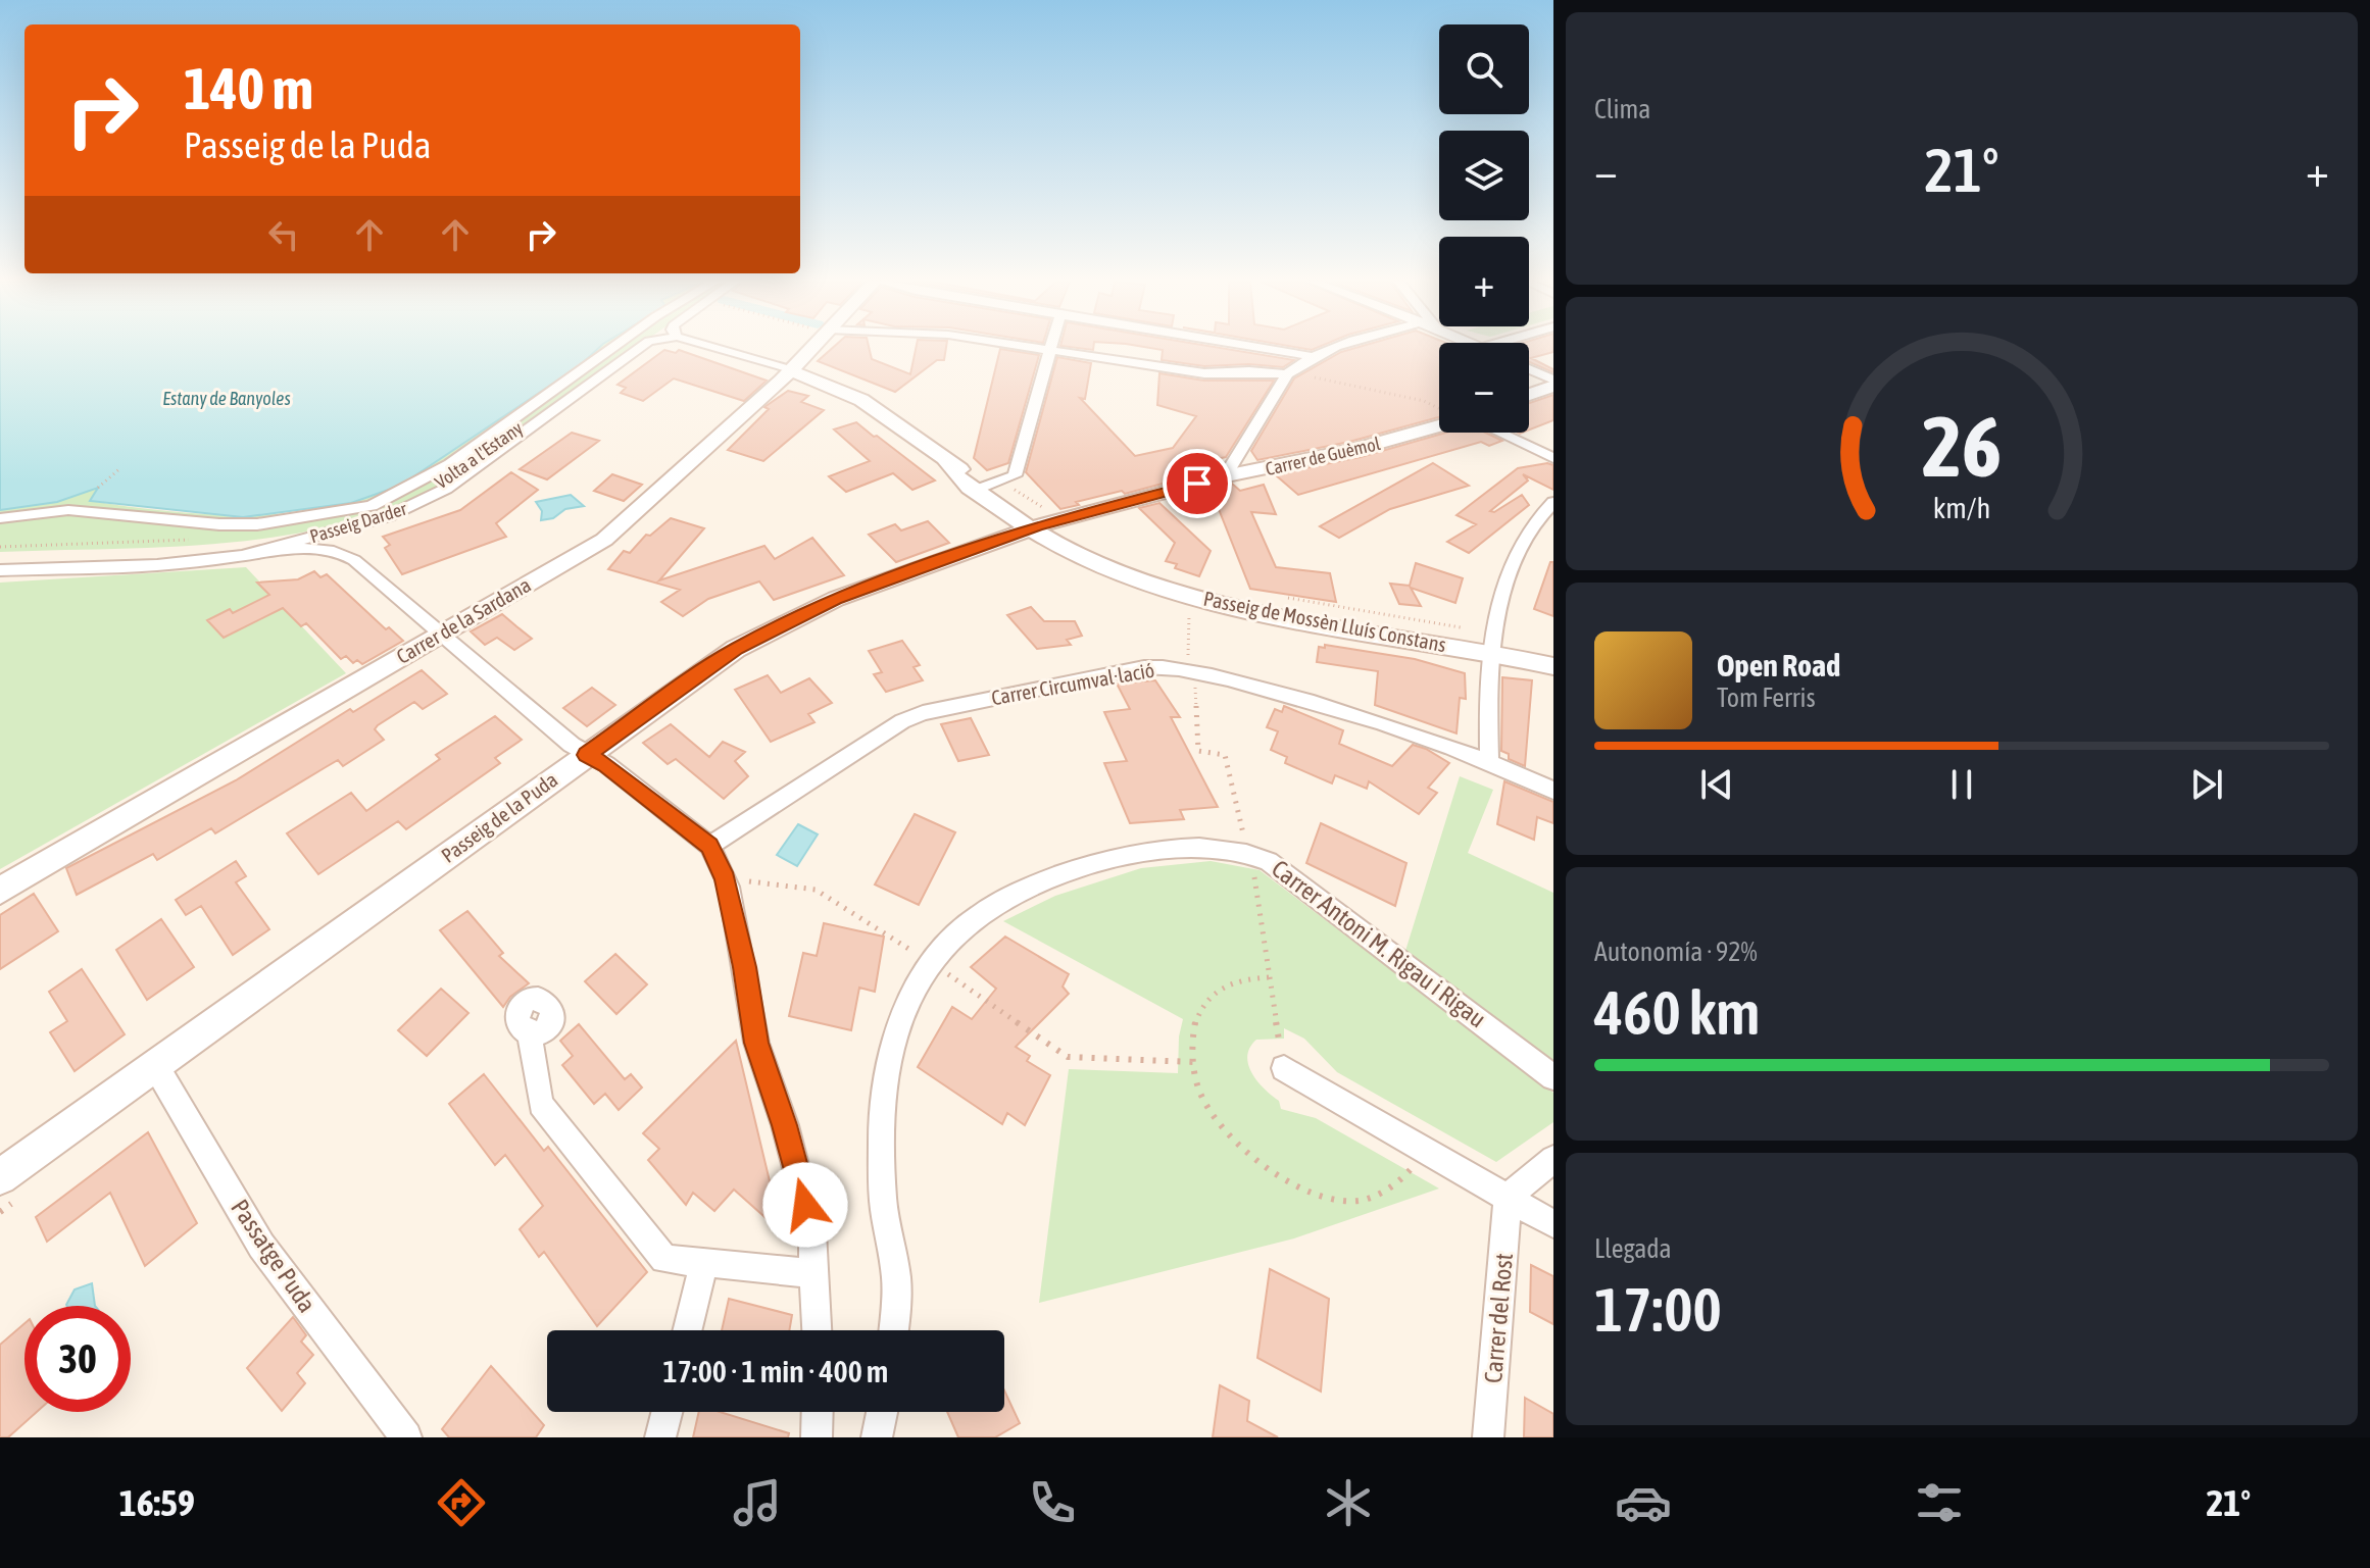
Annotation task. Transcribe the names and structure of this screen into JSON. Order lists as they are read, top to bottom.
{
  "streets": {
    "main road": [
      "Carrer de Guèmol",
      "Carrer de la Sardana",
      "Passeig de Mossèn Lluís Constans",
      "Passeig de la Puda"
    ],
    "street": [
      "Passeig Darder",
      "Carrer Circumval·lació",
      "Carrer Antoni M. Rigau i Rigau",
      "Passatge Puda",
      "Carrer del Rost"
    ]
  },
  "crossings": [
    ["Carrer de Guèmol", "Passeig de Mossèn Lluís Constans"],
    ["Carrer de Guèmol", "Passeig de la Puda"],
    ["Carrer de la Sardana", "Passeig de Mossèn Lluís Constans"],
    ["Passeig de Mossèn Lluís Constans", "Passeig de la Puda"],
    ["Passeig de la Puda", "Passatge Puda"]
  ],
  "water": ["Estany de Banyoles"],
  "page": {
    "tile": [
      "Clima",
      ["Autonomía · 92%", "460 km"],
      ["Llegada", "17:00"]
    ],
    "map_buttons": ["+", "−"],
    "turn": ["140 m", "Passeig de la Puda"],
    "heat": ["−", "21°", "+"],
    "song": ["Open Road", "Tom Ferris"],
    "limit": "30",
    "trip": "17:00 · 1 min · 400 m",
    "tabs": ["16:59", "21°"],
    "gauge": ["26", "km/h"]
  }
}
